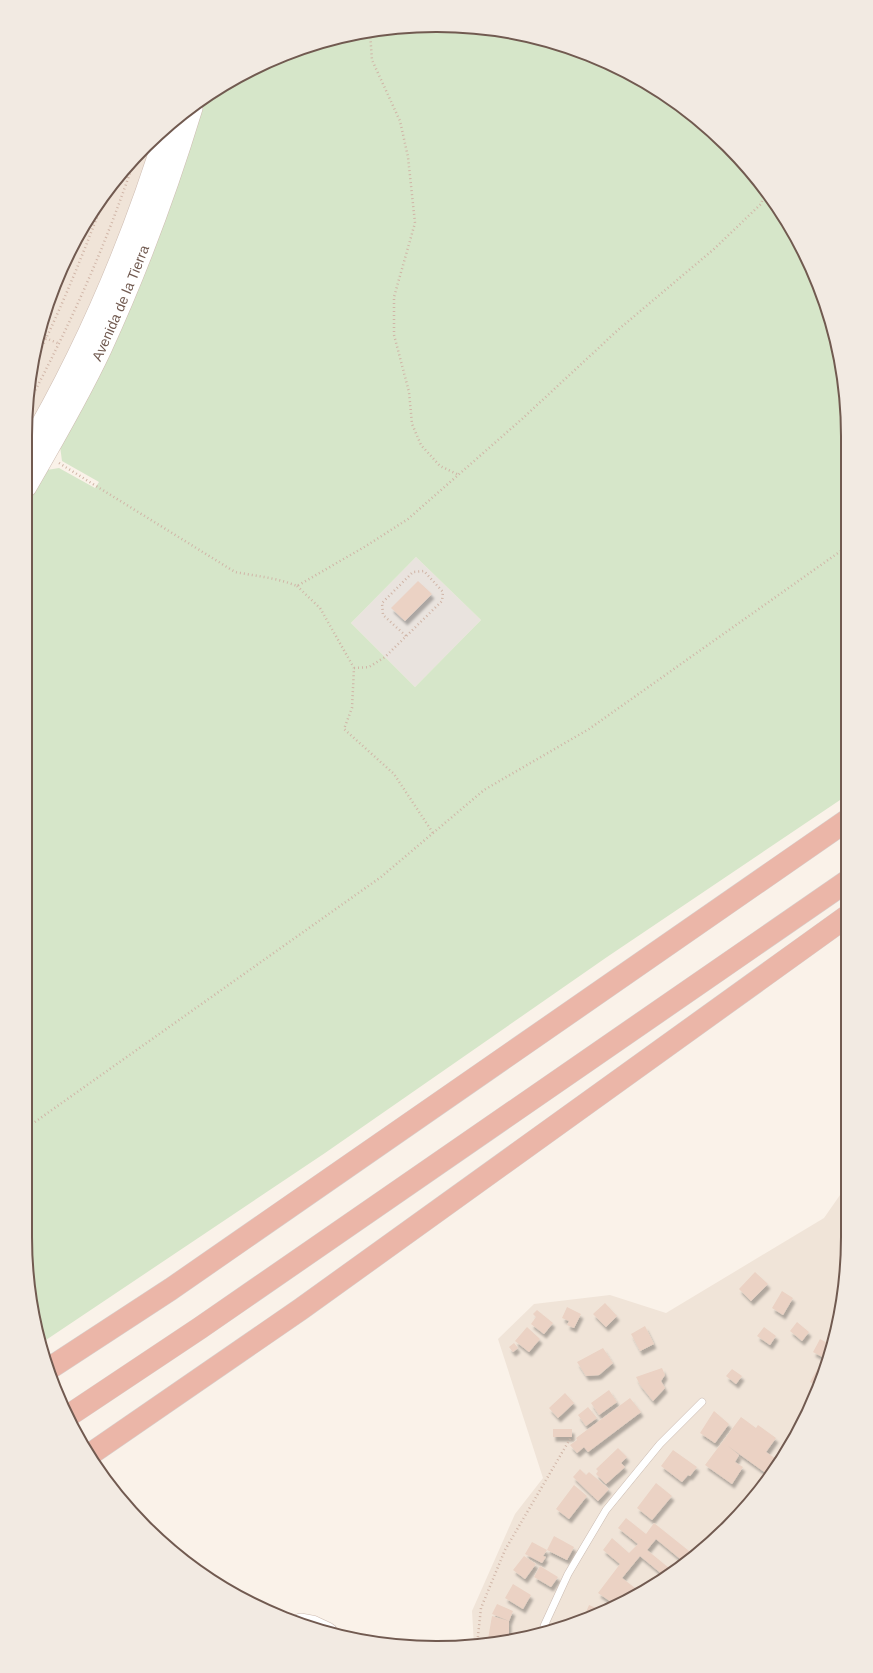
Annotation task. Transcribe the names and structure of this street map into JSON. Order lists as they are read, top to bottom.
{
  "streets": {
    "street": ["Avenida de la Tierra"]
  }
}
